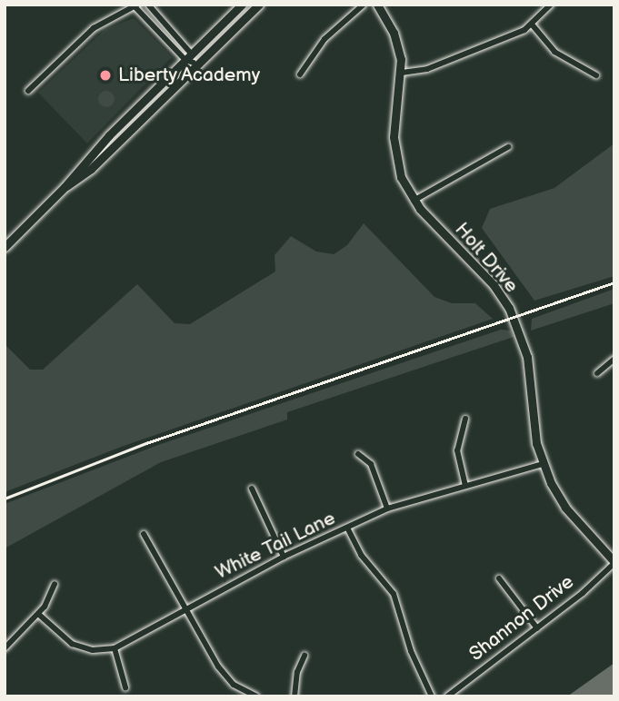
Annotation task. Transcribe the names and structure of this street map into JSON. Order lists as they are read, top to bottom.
{
  "streets": {
    "street": ["Holt Drive", "White Tail Lane", "Shannon Drive"]
  },
  "crossings": [
    ["Holt Drive", "White Tail Lane"],
    ["Holt Drive", "Shannon Drive"]
  ],
  "places": ["Liberty Academy"]
}
